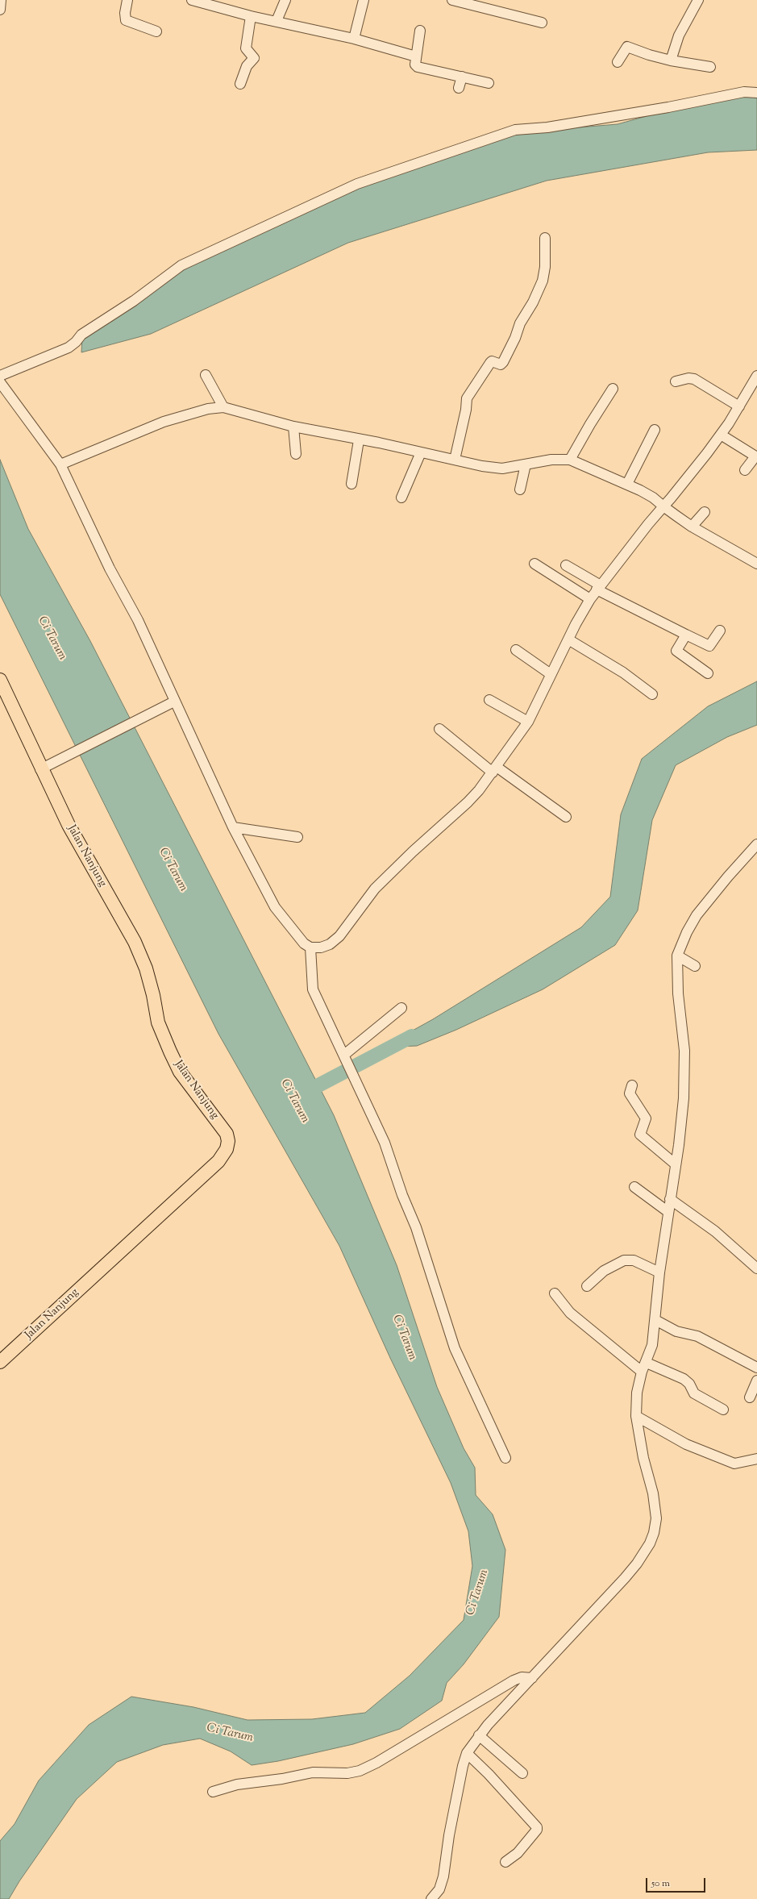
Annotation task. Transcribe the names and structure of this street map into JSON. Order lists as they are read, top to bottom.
{
  "streets": {
    "main road": ["Jalan Nanjung"]
  },
  "water": ["Ci Tarum"],
  "scale_bar": "50 m"
}
